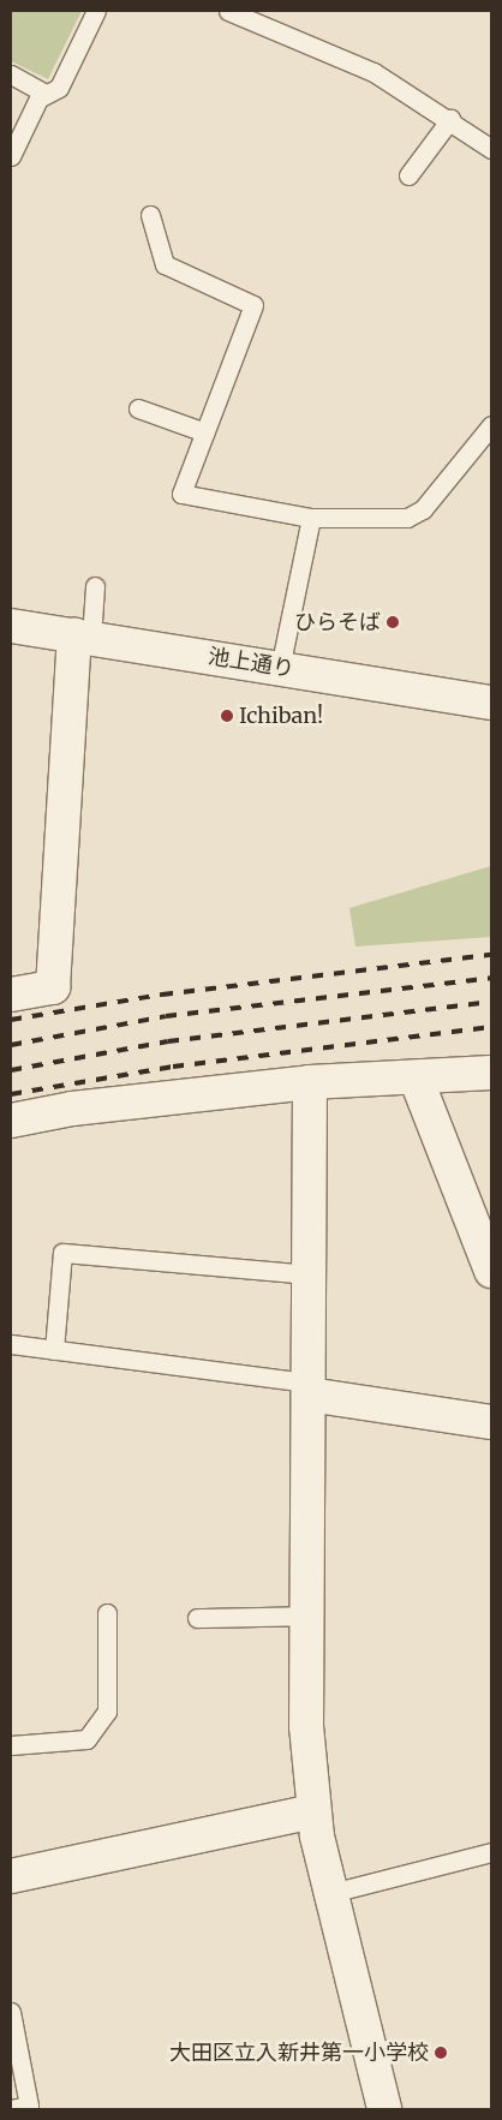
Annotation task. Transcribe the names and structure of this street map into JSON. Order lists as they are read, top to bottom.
{
  "streets": {
    "street": ["池上通り"]
  },
  "places": ["ひらそば", "Ichiban!", "大田区立入新井第一小学校"]
}
